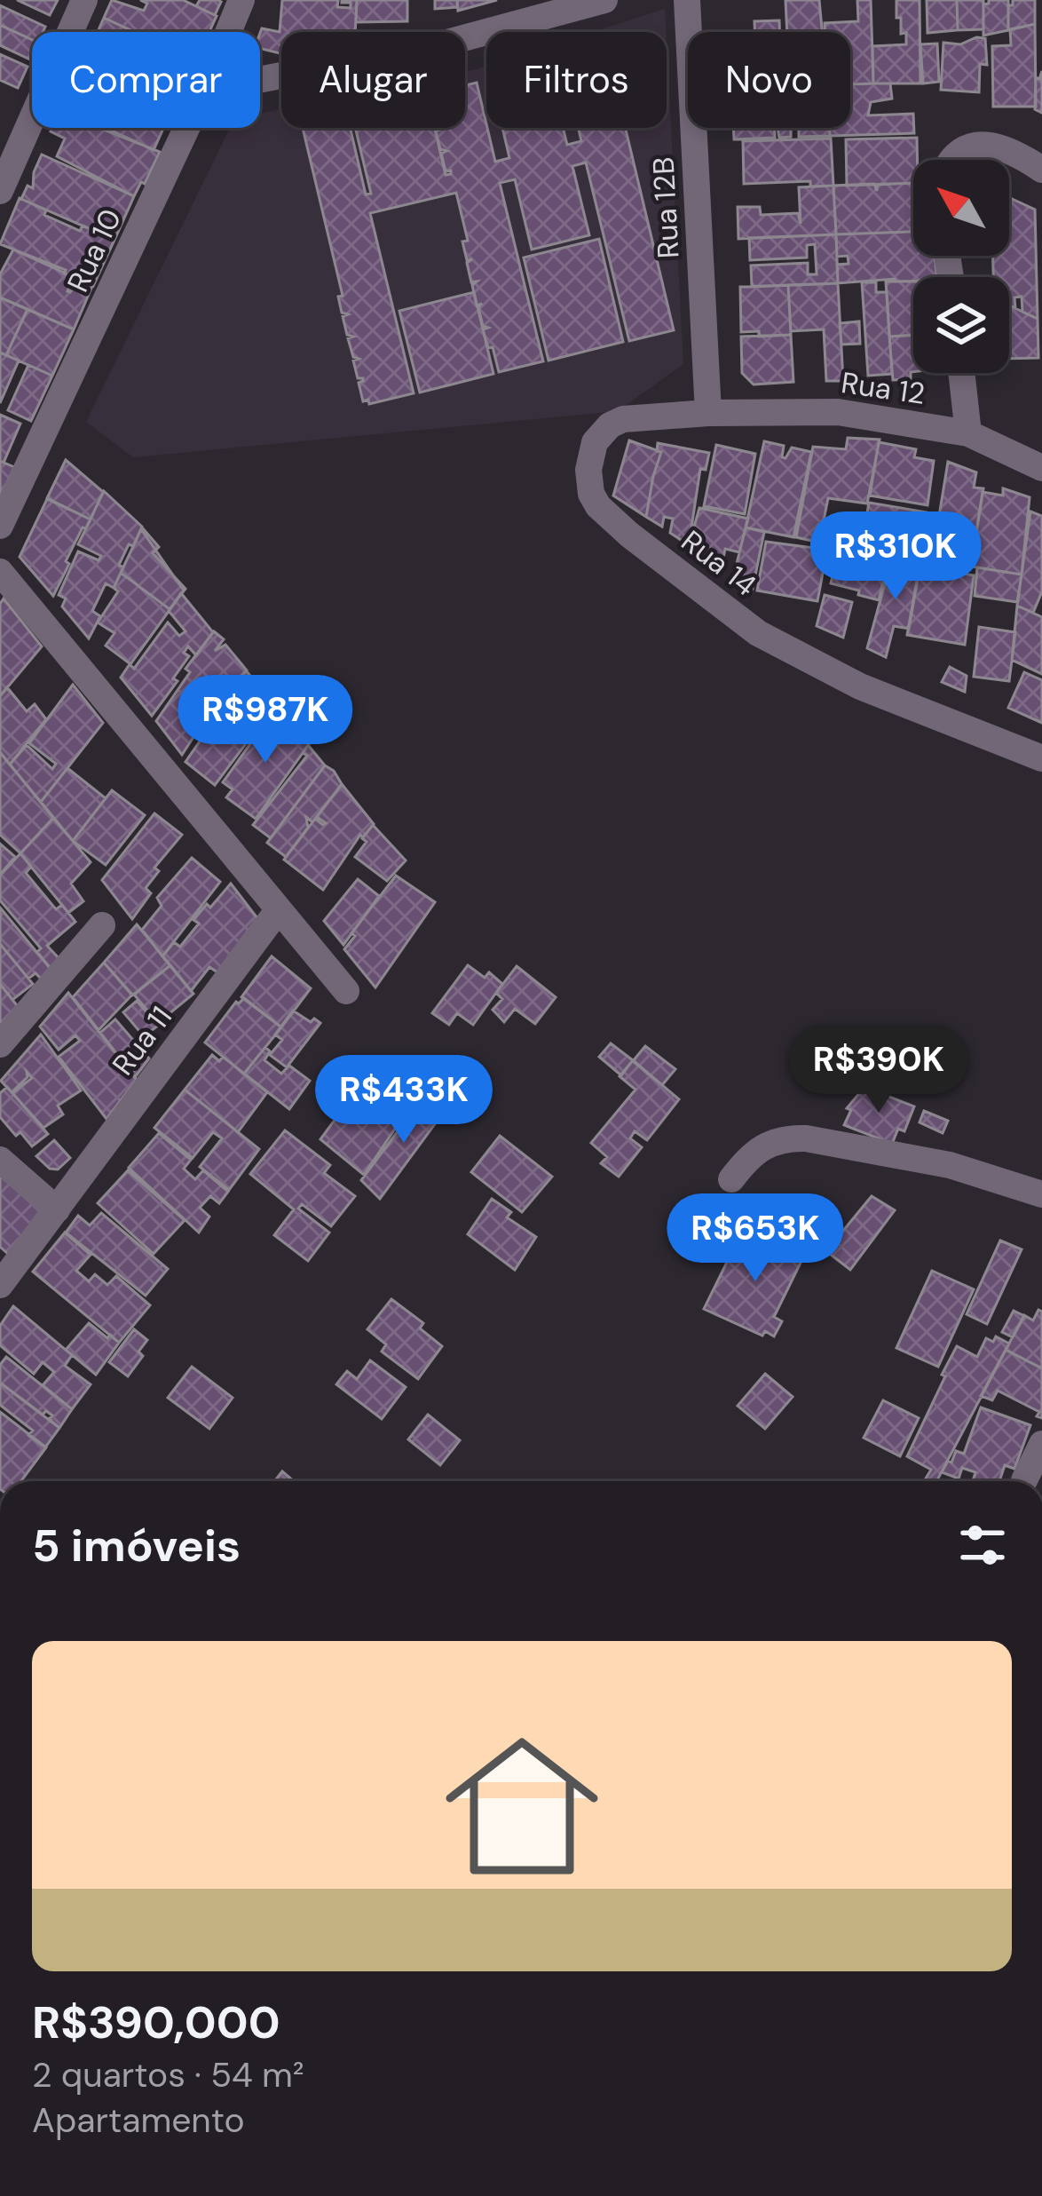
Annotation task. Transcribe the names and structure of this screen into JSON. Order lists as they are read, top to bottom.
{
  "streets": {
    "street": [
      "Rua 12B",
      "Rua 10",
      "Rua 12",
      "Rua 14",
      "Rua 11"
    ]
  },
  "crossings": [
    ["Rua 12B", "Rua 12"],
    ["Rua 12B", "Rua 14"],
    ["Rua 12", "Rua 14"]
  ],
  "north": "top left",
  "page": {
    "chip": [
      "Comprar",
      "Alugar",
      "Filtros",
      "Novo"
    ],
    "price": [
      "R$310K",
      "R$987K",
      "R$390K",
      "R$433K",
      "R$653K"
    ],
    "heading": "5 imóveis",
    "list": [
      {
        "name": "R$390,000",
        "note": "2 quartos · 54 m² · Apartamento"
      }
    ]
  }
}
